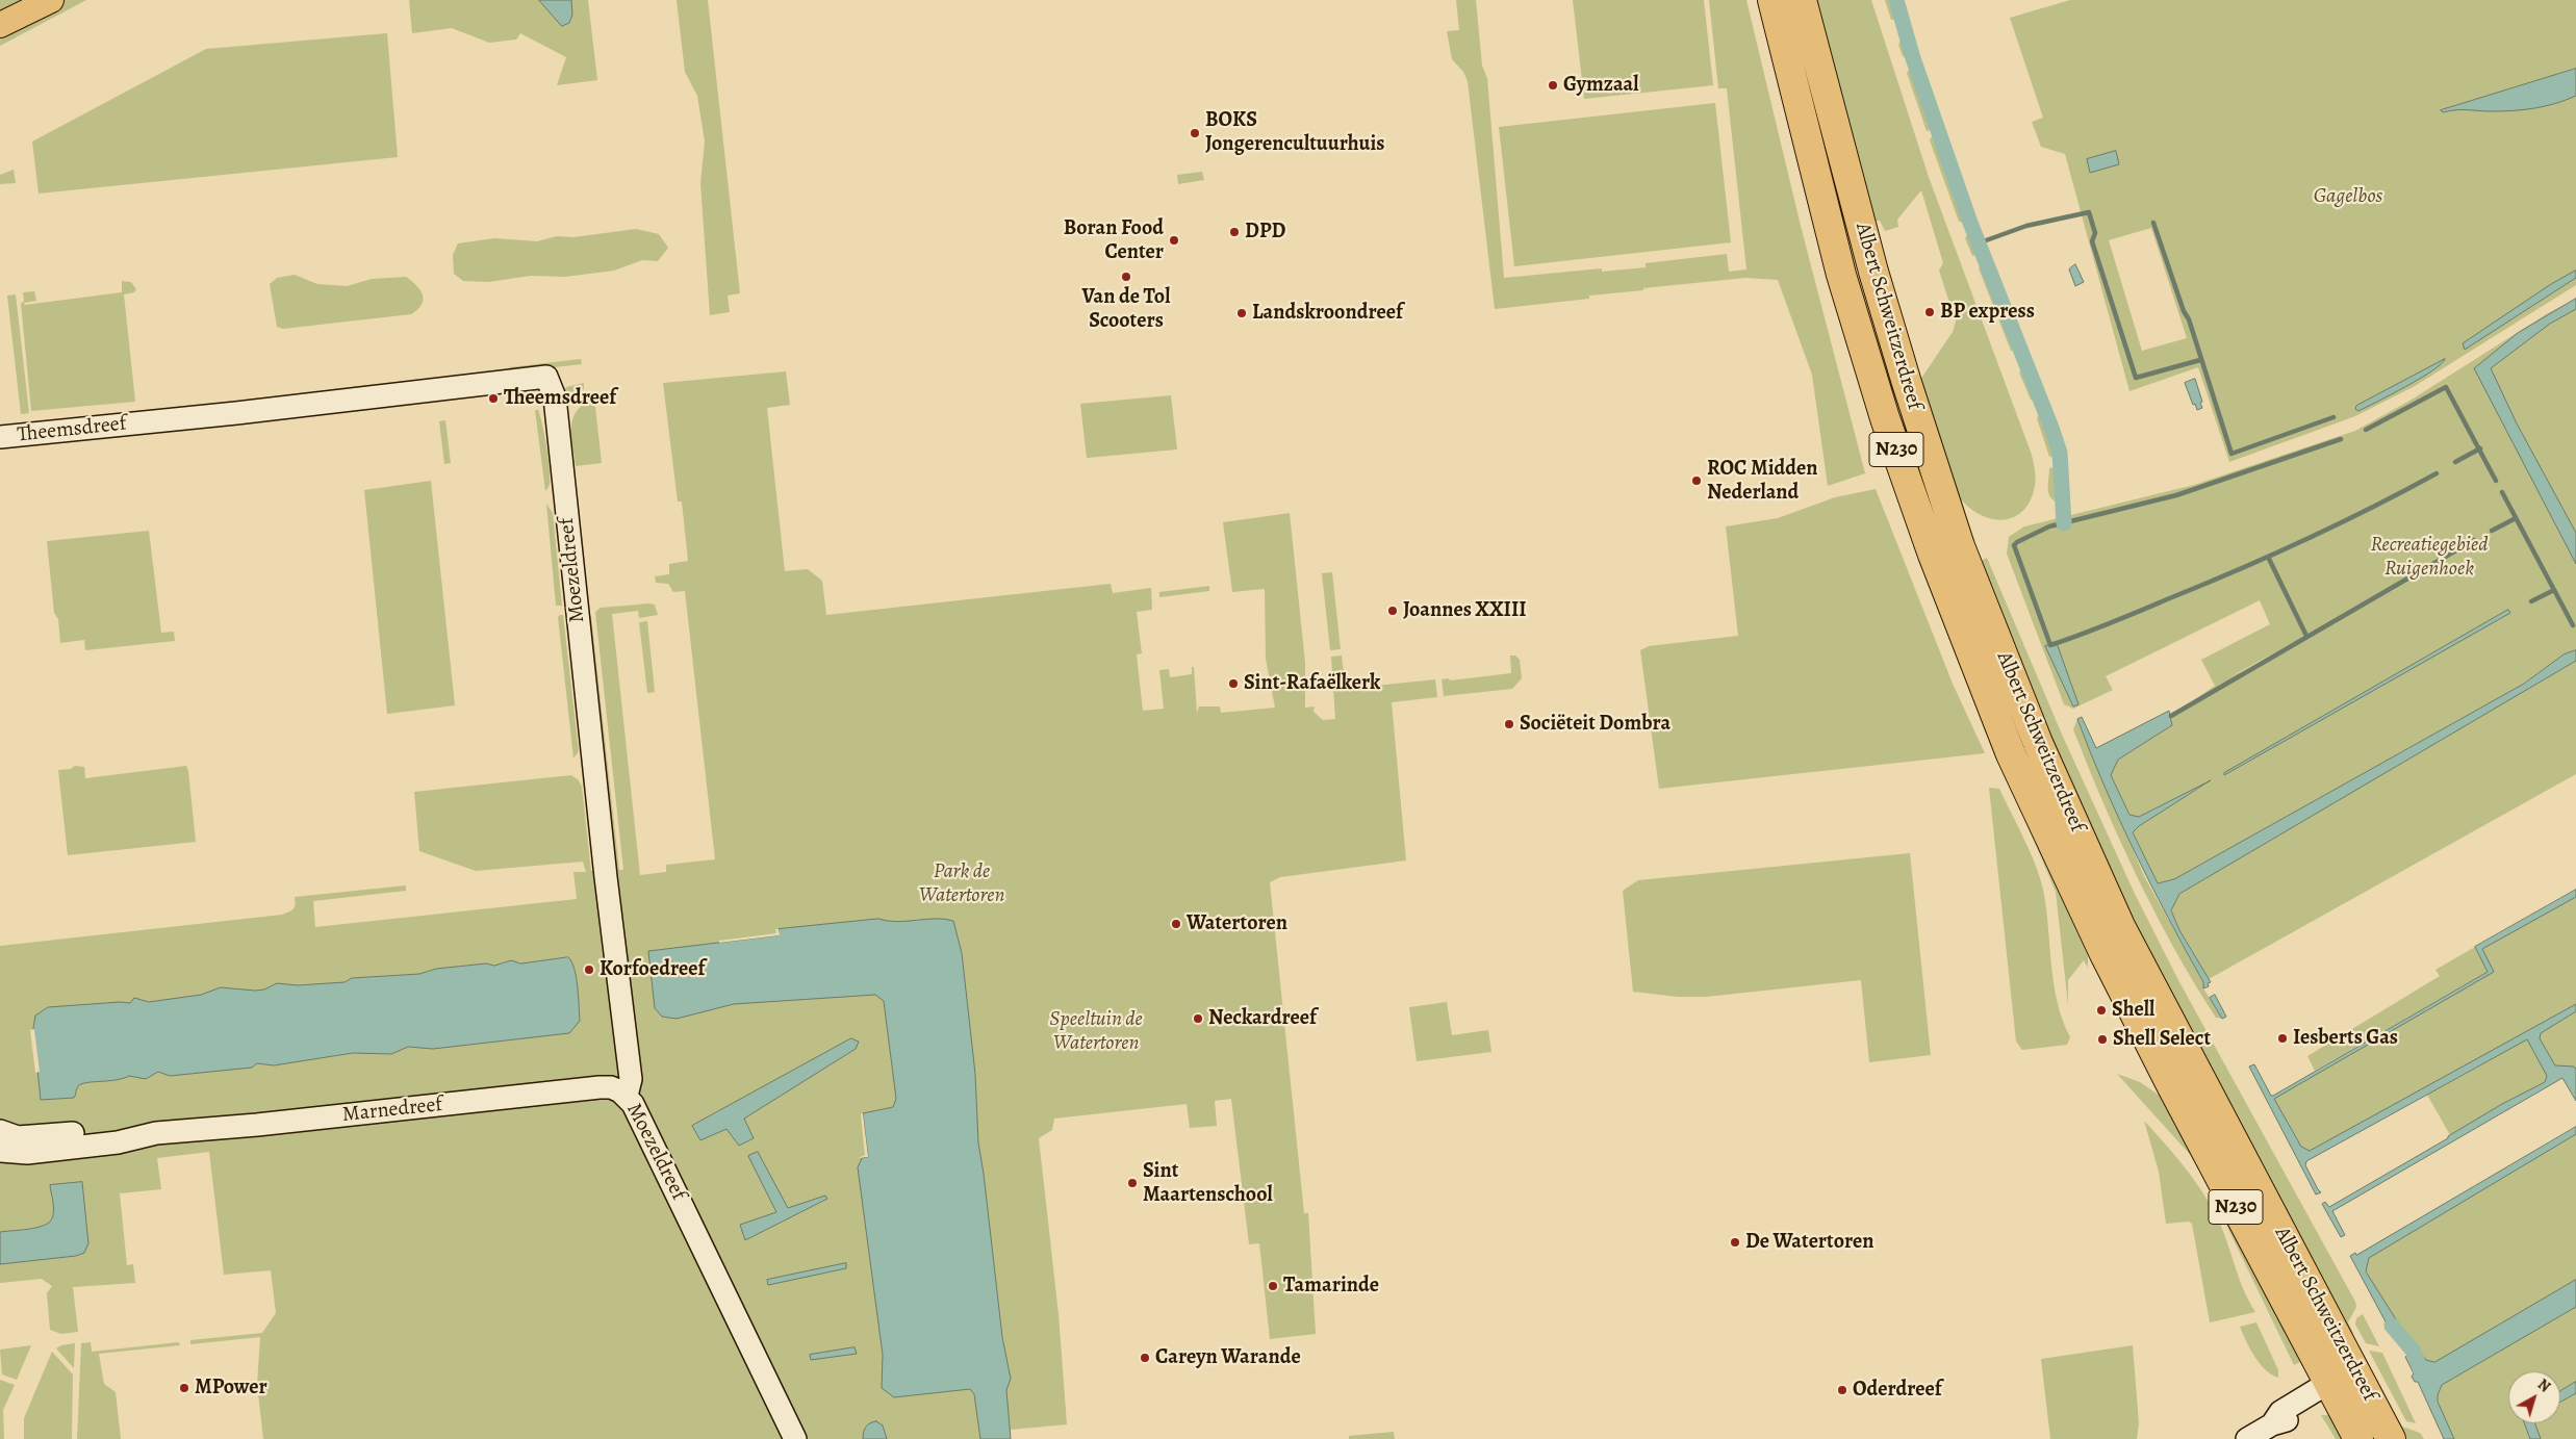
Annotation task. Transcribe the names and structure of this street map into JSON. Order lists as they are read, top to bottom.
{
  "streets": {
    "highway": ["Albert Schweitzerdreef", "N230"],
    "street": ["Theemsdreef", "Moezeldreef", "Marnedreef"]
  },
  "crossings": [
    ["Theemsdreef", "Moezeldreef"],
    ["Moezeldreef", "Marnedreef"]
  ],
  "parks": [
    "Gagelbos",
    "Recreatiegebied Ruigenhoek",
    "Park de Watertoren",
    "Speeltuin de Watertoren"
  ],
  "places": [
    "Gymzaal",
    "BOKS Jongerencultuurhuis",
    "DPD",
    "Boran Food Center",
    "Van de Tol Scooters",
    "BP express",
    "Landskroondreef",
    "Theemsdreef",
    "ROC Midden Nederland",
    "Joannes XXIII",
    "Sint-Rafaëlkerk",
    "Sociëteit Dombra",
    "Watertoren",
    "Korfoedreef",
    "Shell",
    "Neckardreef",
    "Iesberts Gas",
    "Shell Select",
    "Sint Maartenschool",
    "De Watertoren",
    "Tamarinde",
    "Careyn Warande",
    "MPower",
    "Oderdreef"
  ],
  "north": "top right"
}
